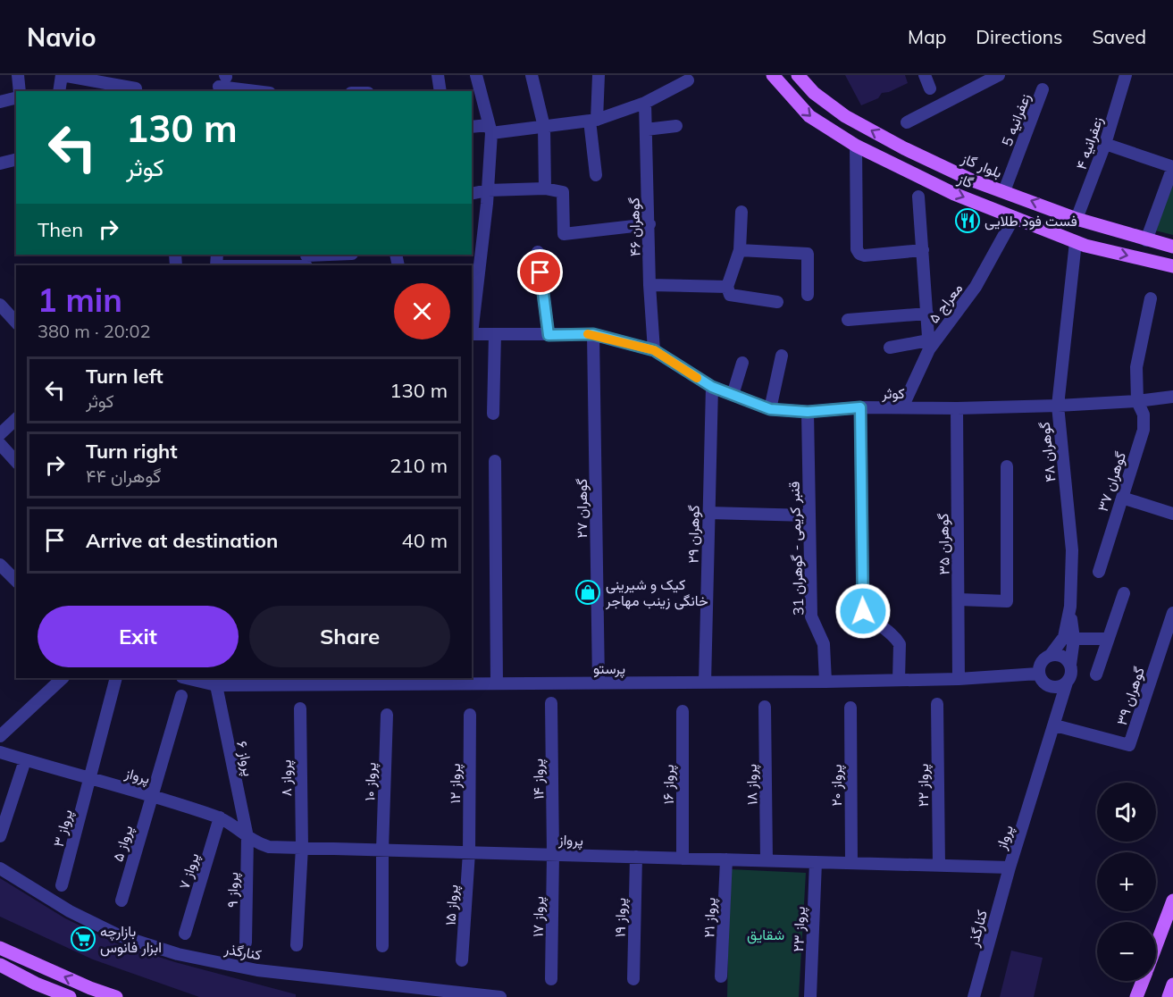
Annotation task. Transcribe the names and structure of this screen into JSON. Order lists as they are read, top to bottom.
{
  "streets": {
    "main road": ["بلوار گاز", "گاز"],
    "street": [
      "5 زعفرانیه",
      "زعفرانیه ۴",
      "گوهران ۴۶",
      "معراج ۵",
      "کوثر",
      "گوهران ۴۸",
      "گوهران ۳۷",
      "گوهران ۲۷",
      "گوهران ۲۹",
      "گوهران ۳۵",
      "قنبر کریمی - گوهران 31",
      "پرستو",
      "گوهران ۳۹",
      "پرواز ۶",
      "پرواز",
      "پرواز ۸",
      "پرواز ۱۴",
      "پرواز ۱۰",
      "پرواز ۱۲",
      "پرواز ۱۶",
      "پرواز ۱۸",
      "پرواز ۲۰",
      "پرواز ۲۲",
      "پرواز ۳",
      "پرواز ۵",
      "پرواز ۷",
      "پرواز ۹",
      "پرواز ۱۵",
      "پرواز ۱۷",
      "پرواز ۱۹",
      "پرواز ۲۱",
      "کنارگذر",
      "پرواز ۲۳"
    ]
  },
  "crossings": [
    ["5 زعفرانیه", "بلوار گاز"],
    ["زعفرانیه ۴", "بلوار گاز"],
    ["گاز", "معراج ۵"],
    ["گاز", "گوهران ۴۸"],
    ["گوهران ۴۶", "کوثر"],
    ["معراج ۵", "کوثر"],
    ["کوثر", "گوهران ۴۸"],
    ["کوثر", "گوهران ۳۷"],
    ["کوثر", "گوهران ۲۷"],
    ["کوثر", "گوهران ۲۹"],
    ["کوثر", "گوهران ۳۵"],
    ["کوثر", "قنبر کریمی - گوهران 31"],
    ["گوهران ۴۸", "پرستو"],
    ["گوهران ۴۸", "پرواز"],
    ["گوهران ۲۷", "پرستو"],
    ["گوهران ۲۹", "پرستو"],
    ["گوهران ۳۵", "پرستو"],
    ["قنبر کریمی - گوهران 31", "پرستو"],
    ["پرستو", "پرواز ۶"],
    ["پرستو", "پرواز"],
    ["گوهران ۳۹", "پرواز"],
    ["پرواز ۶", "پرواز"],
    ["پرواز ۶", "پرواز ۹"],
    ["پرواز", "پرواز ۸"],
    ["پرواز", "پرواز ۱۴"],
    ["پرواز", "پرواز ۱۰"],
    ["پرواز", "پرواز ۱۲"],
    ["پرواز", "پرواز ۱۶"],
    ["پرواز", "پرواز ۱۸"],
    ["پرواز", "پرواز ۲۰"],
    ["پرواز", "پرواز ۲۲"],
    ["پرواز", "پرواز ۳"],
    ["پرواز", "پرواز ۵"],
    ["پرواز", "پرواز ۷"],
    ["پرواز", "پرواز ۹"],
    ["پرواز", "پرواز ۱۵"],
    ["پرواز", "پرواز ۱۷"],
    ["پرواز", "پرواز ۱۹"],
    ["پرواز", "پرواز ۲۱"],
    ["پرواز", "کنارگذر"],
    ["پرواز", "پرواز ۲۳"],
    ["پرواز ۱۴", "پرواز ۱۷"],
    ["پرواز ۱۲", "پرواز ۱۵"]
  ],
  "one_way": ["بلوار گاز", "گاز"],
  "parks": ["شقایق"],
  "places": {
    "restaurant": ["فست فود طلایی"],
    "shop": ["کیک و شیرینی خانگی زینب مهاجر"],
    "supermarket": ["بازارچه ابزار فانوس"]
  },
  "page": {
    "header": "Navio",
    "nav": ["Map", "Directions", "Saved"],
    "turn": ["130 m", "کوثر"],
    "then": "Then",
    "heading": ["1 min", "380 m · 20:02"],
    "list": [
      {
        "name": "Turn left",
        "note": "کوثر",
        "value": "130 m"
      },
      {
        "name": "Turn right",
        "note": "گوهران ۴۴",
        "value": "210 m"
      },
      {
        "name": "Arrive at destination",
        "value": "40 m"
      }
    ],
    "buttons": ["Exit", "Share"],
    "map_buttons": ["+", "−"]
  }
}
